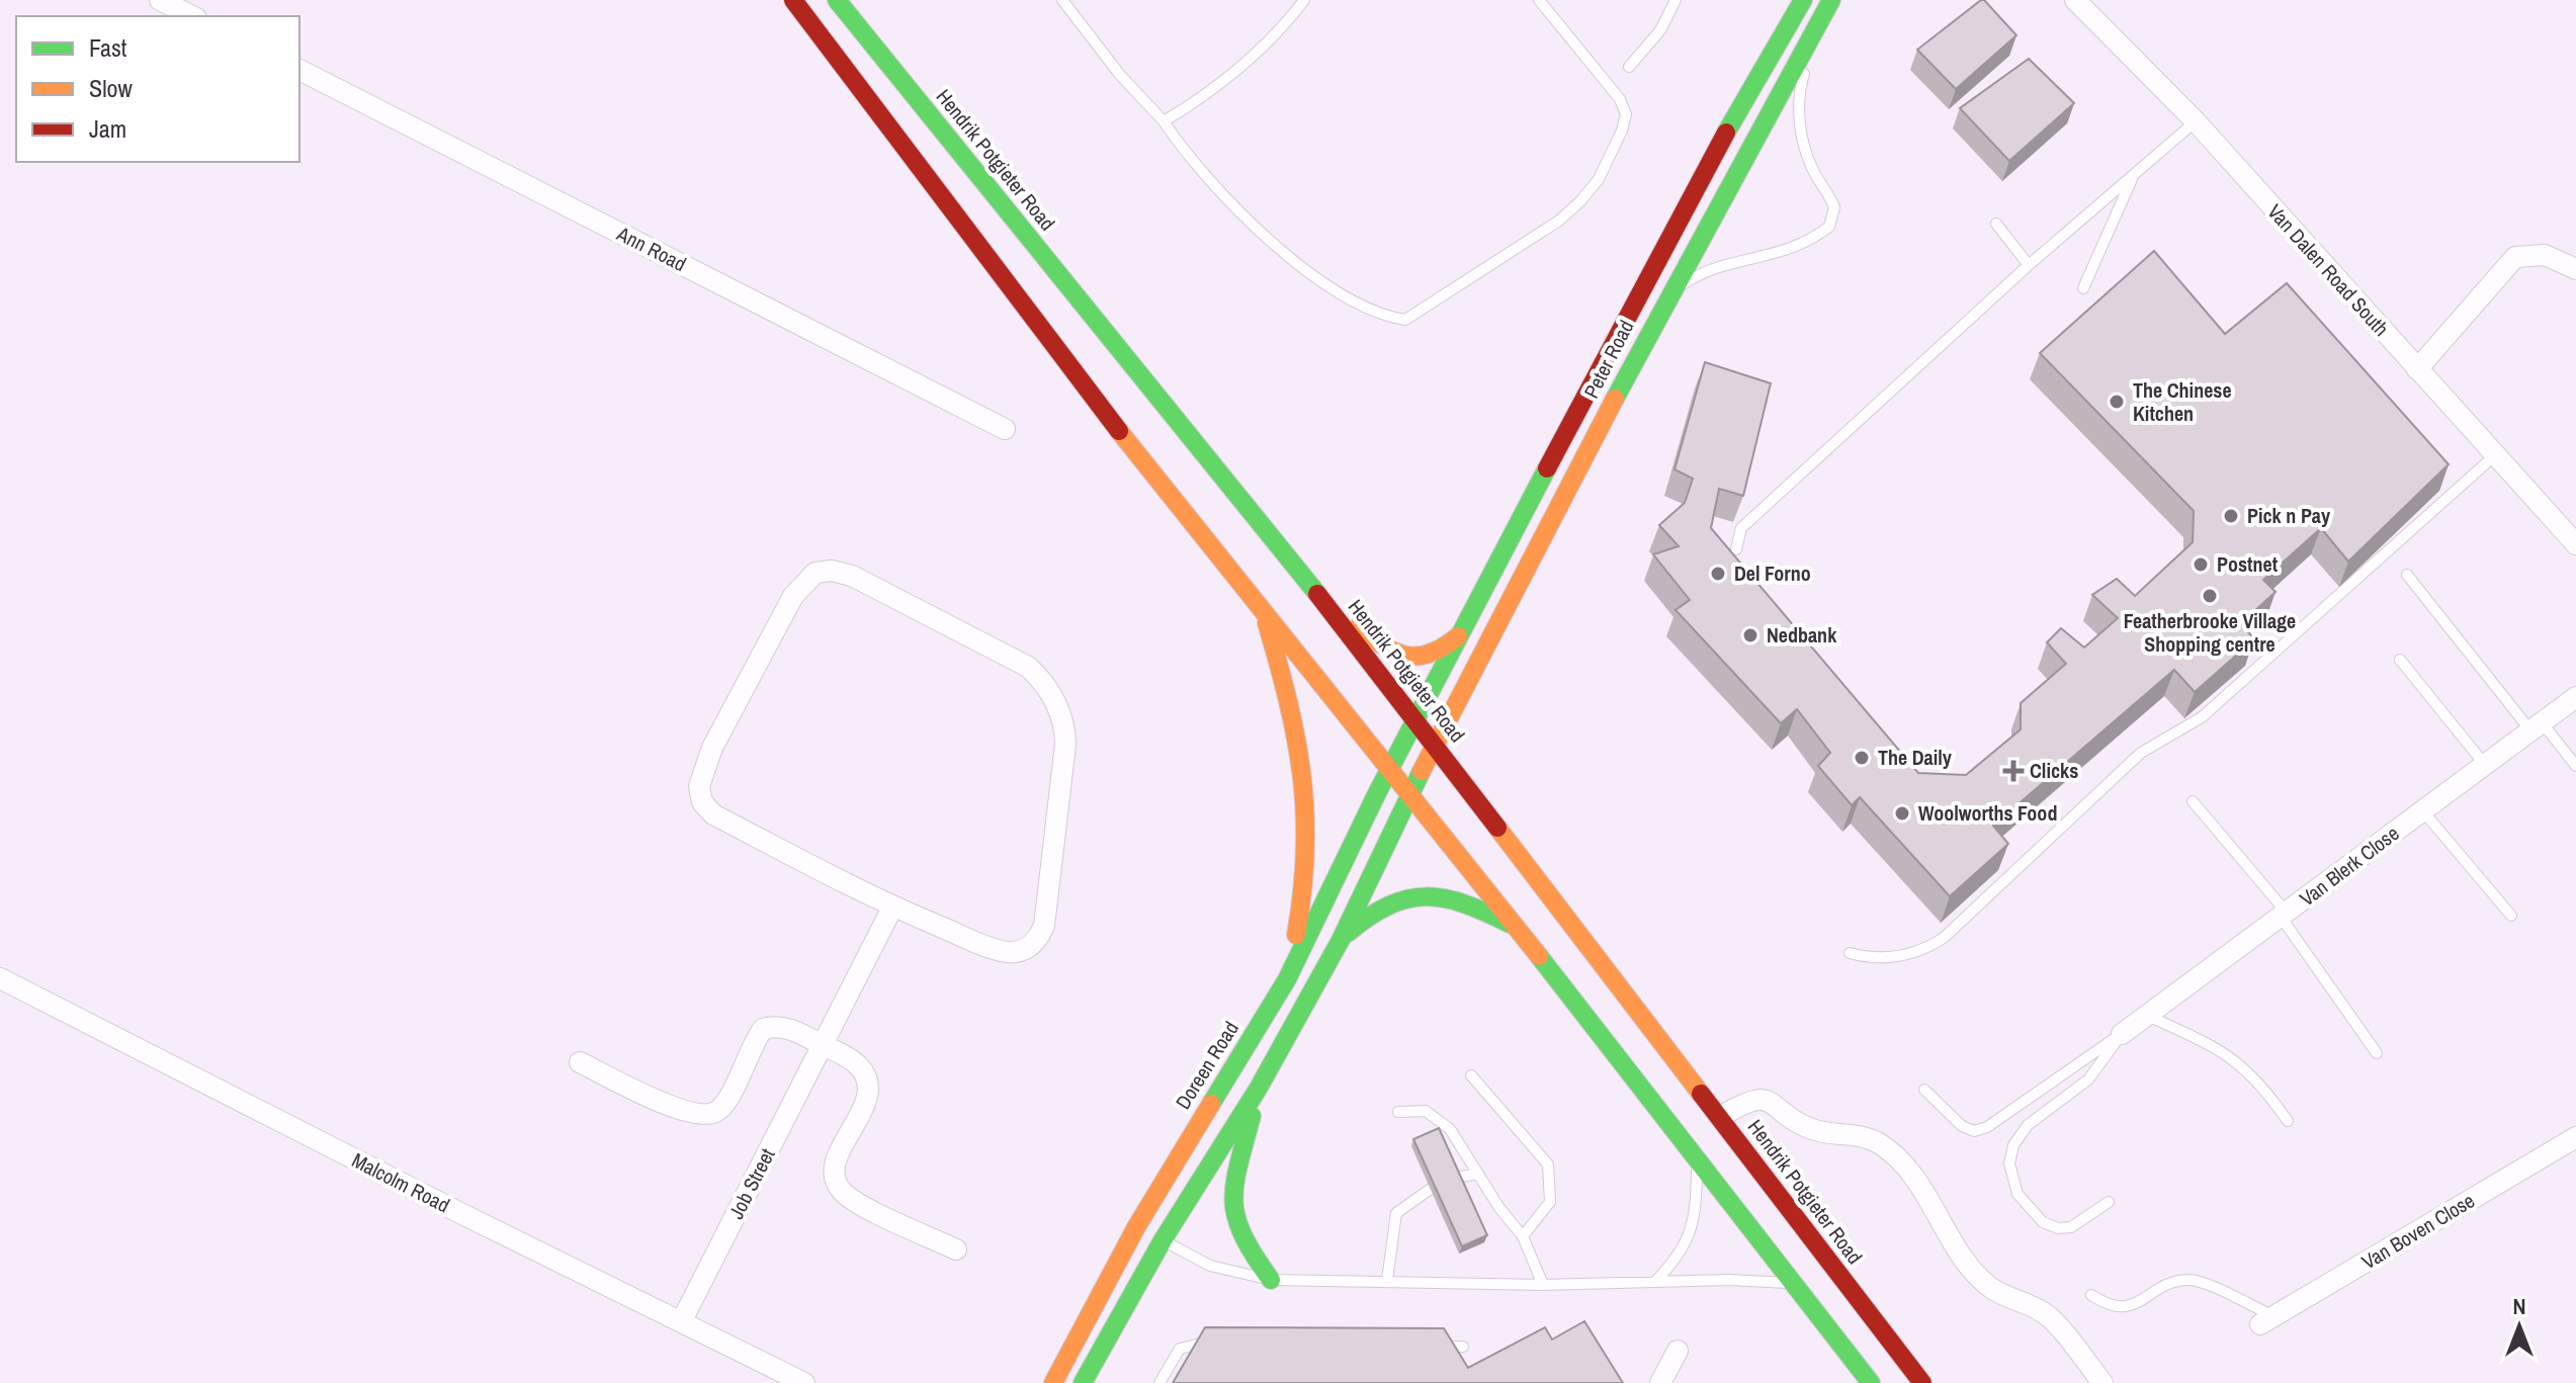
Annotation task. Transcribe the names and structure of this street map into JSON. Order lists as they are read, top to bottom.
{
  "streets": {
    "main road": ["Hendrik Potgieter Road", "Peter Road", "Doreen Road"],
    "street": [
      "Ann Road",
      "Van Dalen Road South",
      "Van Blerk Close",
      "Malcolm Road",
      "Job Street",
      "Van Boven Close"
    ]
  },
  "crossings": [
    ["Hendrik Potgieter Road", "Peter Road"],
    ["Peter Road", "Doreen Road"],
    ["Malcolm Road", "Job Street"]
  ],
  "places": {
    "other": [
      "The Chinese Kitchen",
      "Pick n Pay",
      "Postnet",
      "Del Forno",
      "Featherbrooke Village Shopping centre",
      "Nedbank",
      "The Daily",
      "Woolworths Food"
    ],
    "health": ["Clicks"]
  },
  "legend": ["Fast", "Slow", "Jam"],
  "north": "top"
}
